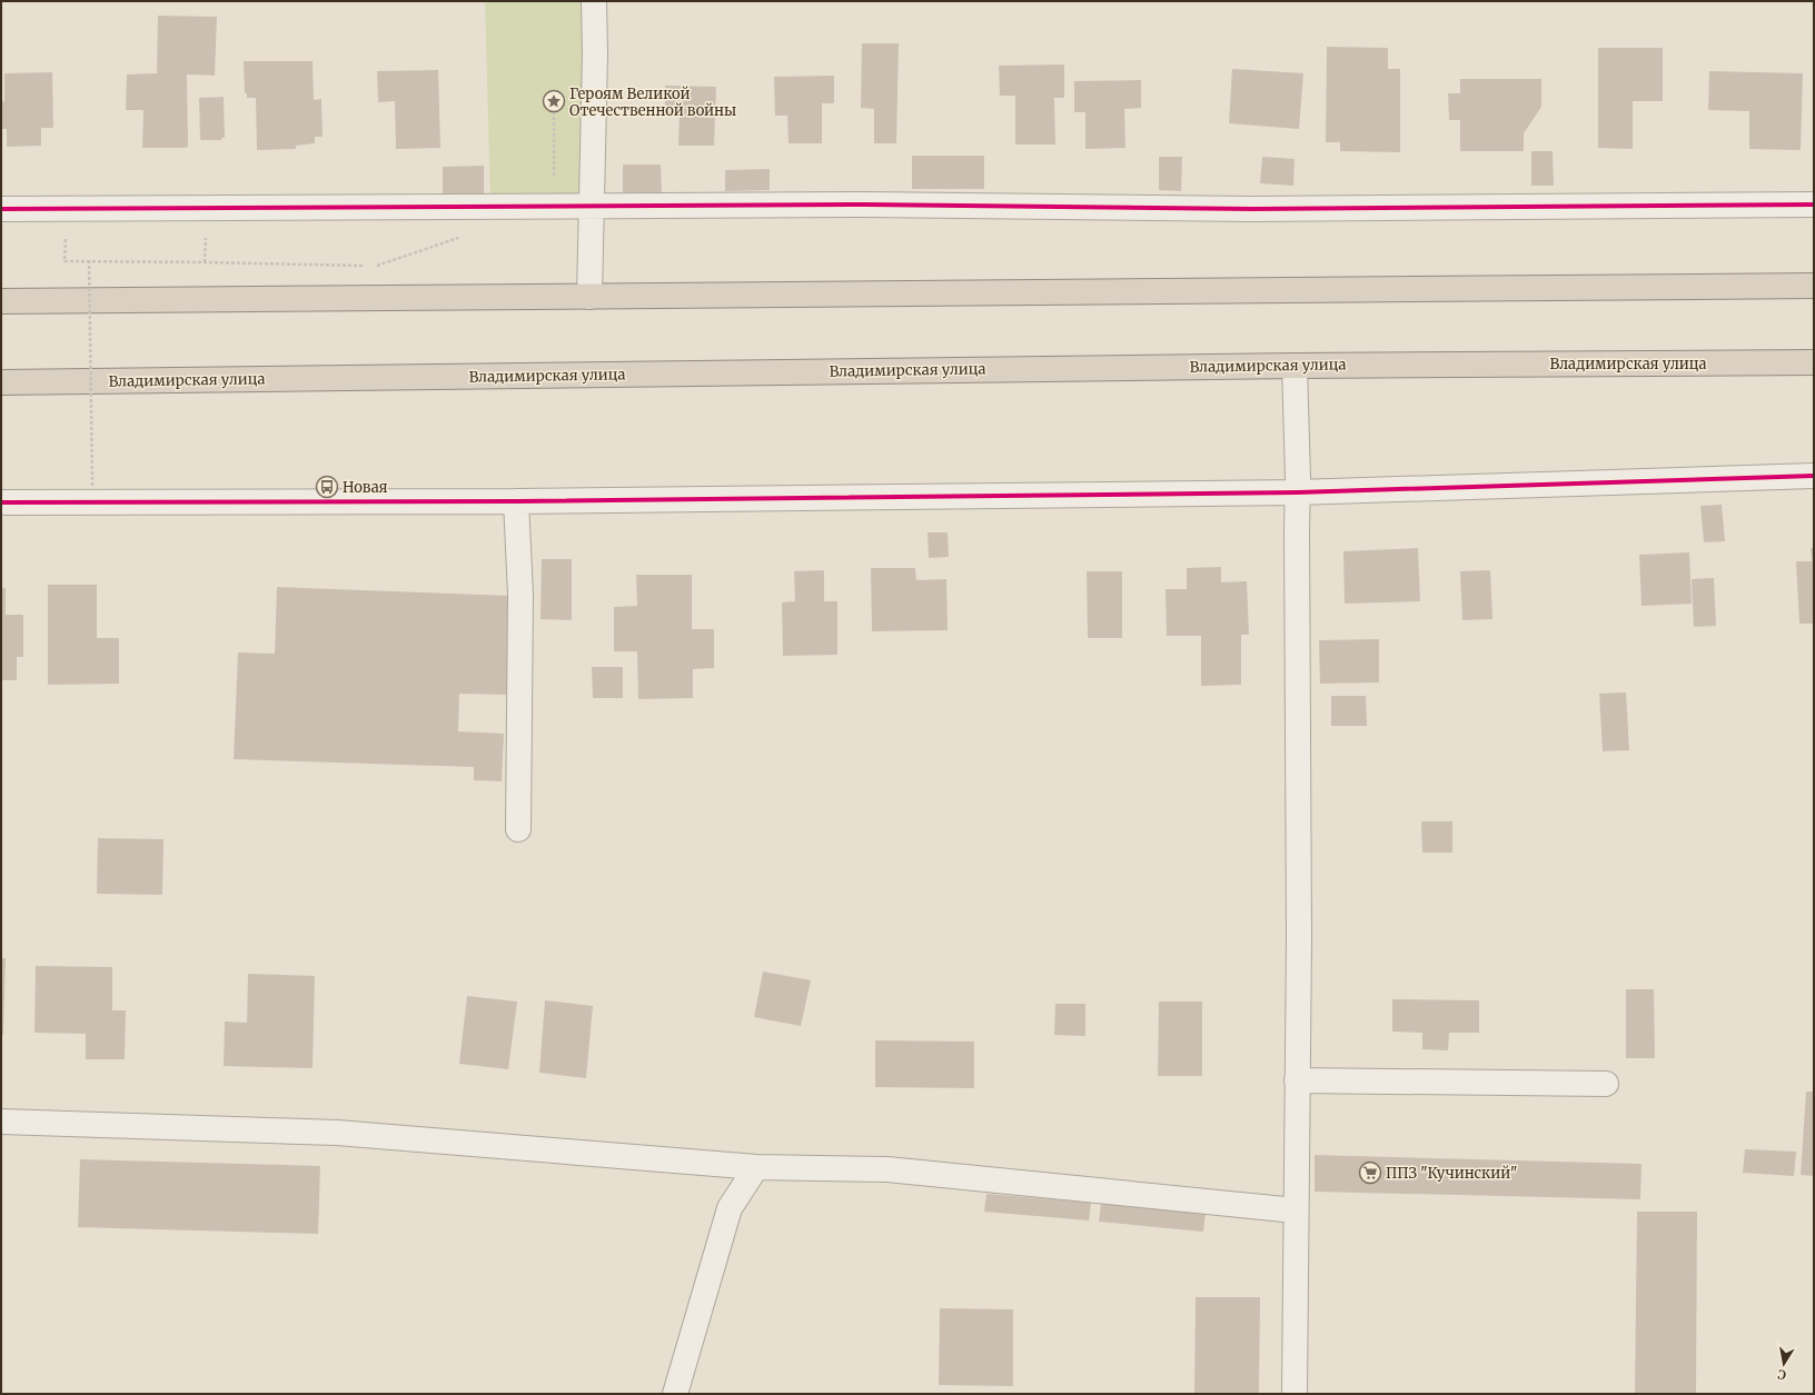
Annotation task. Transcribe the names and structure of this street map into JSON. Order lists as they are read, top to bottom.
{
  "streets": {
    "highway": ["Владимирская улица"]
  },
  "places": {
    "place": ["Героям Великой Отечественной войны"],
    "bus stop": ["Новая"],
    "supermarket": ["ППЗ \"Кучинский\""]
  },
  "north": "bottom"
}
